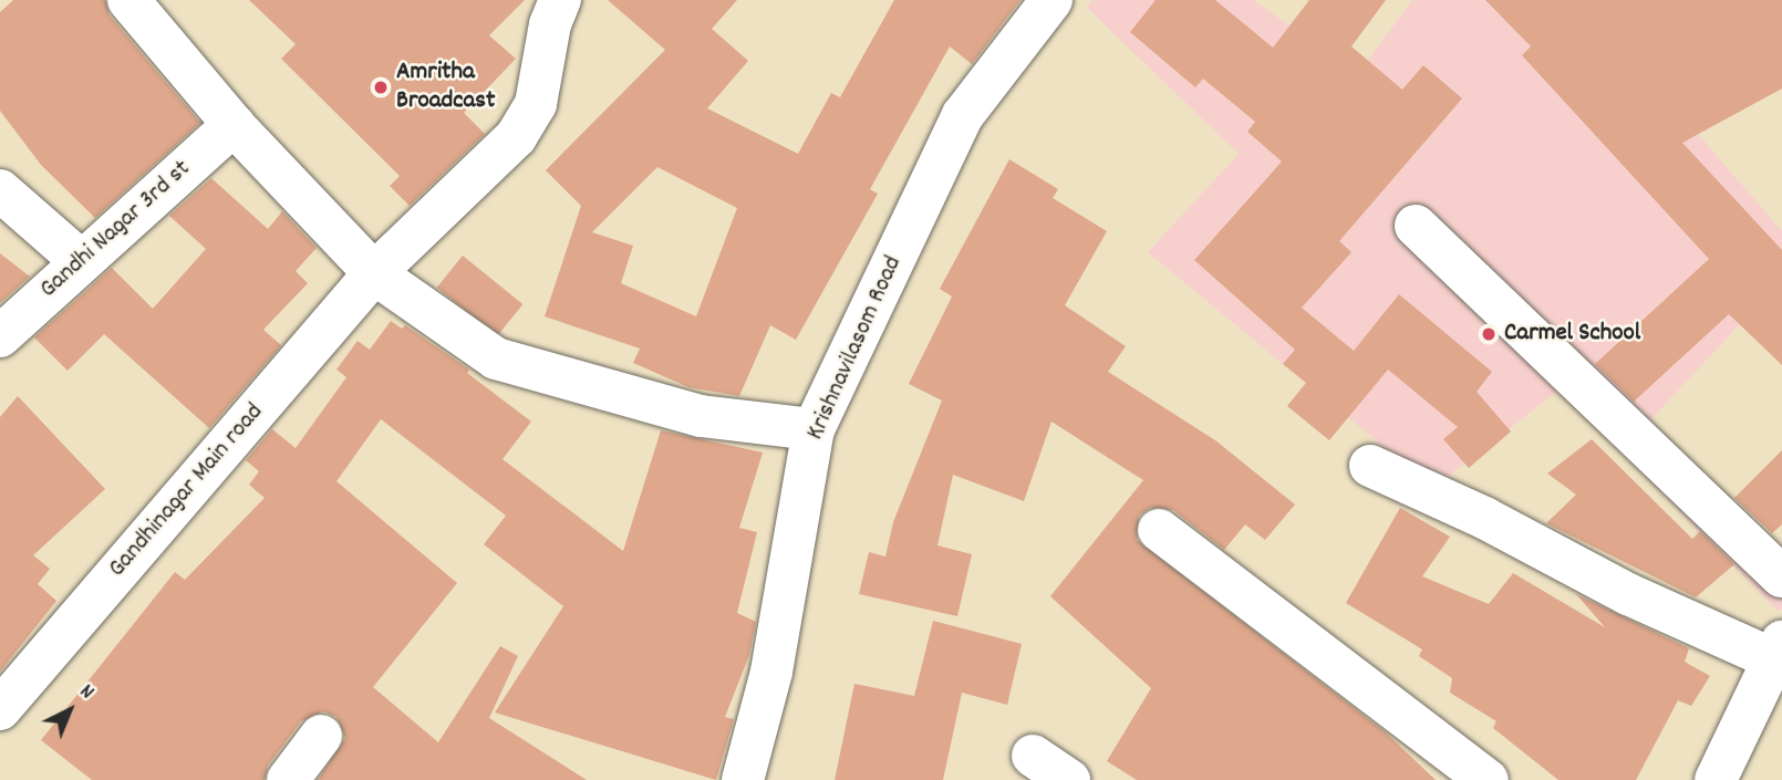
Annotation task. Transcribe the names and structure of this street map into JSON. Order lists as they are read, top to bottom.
{
  "streets": {
    "street": ["Gandhi Nagar 3rd st", "Krishnavilasom Road", "Gandhinagar Main road"]
  },
  "places": ["Amritha Broadcast", "Carmel School"],
  "north": "top right"
}
